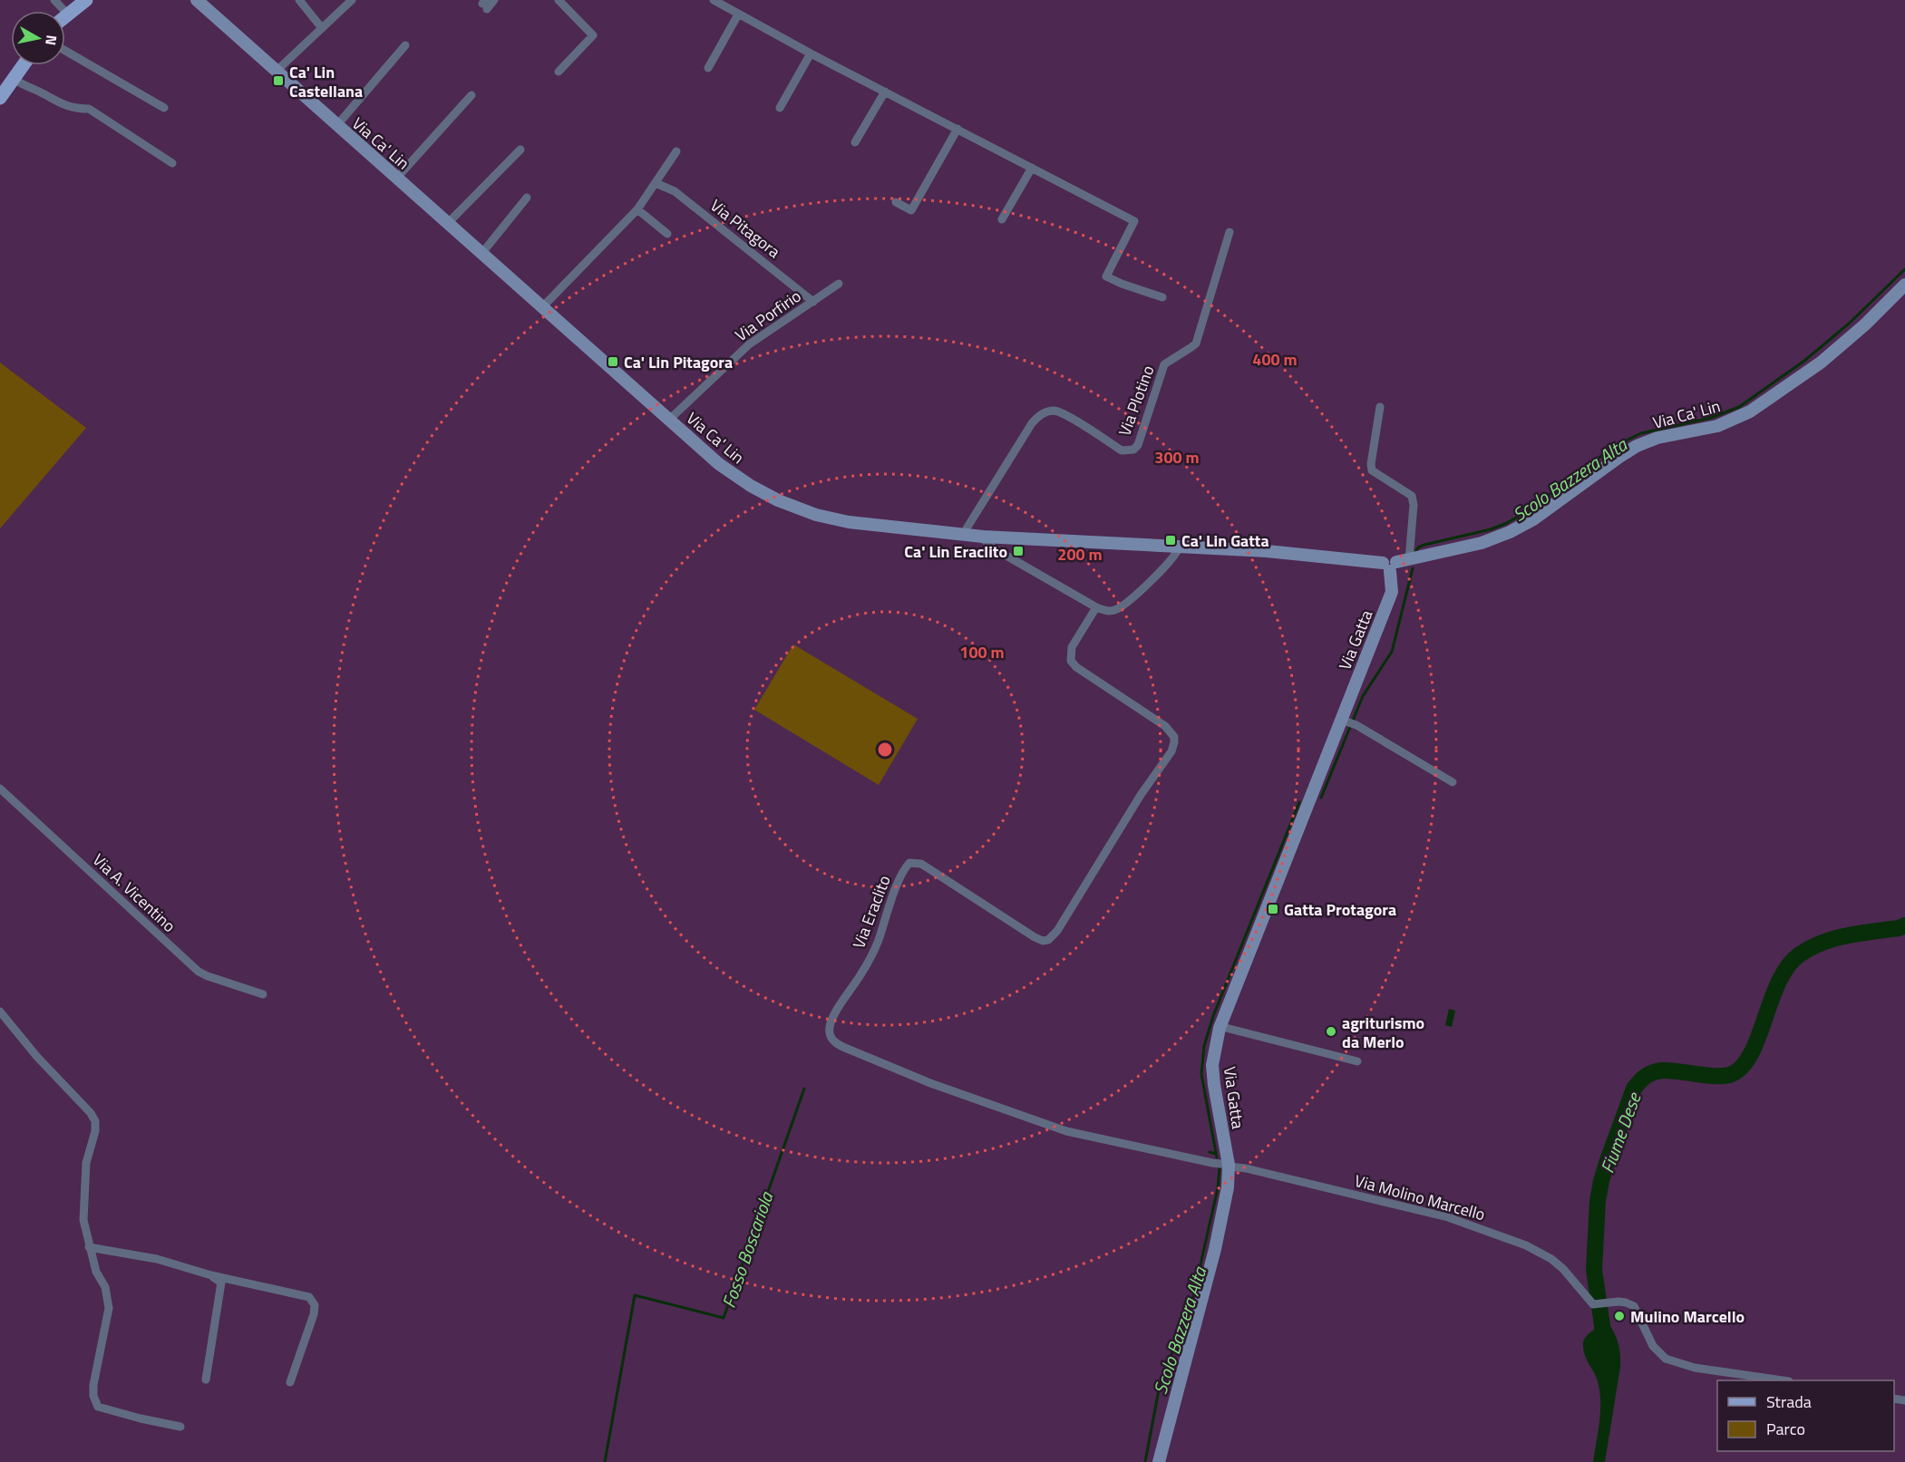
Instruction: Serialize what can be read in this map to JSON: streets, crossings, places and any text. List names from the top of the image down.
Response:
{
  "streets": {
    "street": [
      "Via Ca' Lin",
      "Via Pitagora",
      "Via Porfirio",
      "Via Plotino",
      "Via Gatta",
      "Via A. Vicentino",
      "Via Eraclito",
      "Via Molino Marcello"
    ]
  },
  "crossings": [
    ["Via Ca' Lin", "Via Porfirio"],
    ["Via Ca' Lin", "Via Plotino"],
    ["Via Ca' Lin", "Via Gatta"],
    ["Via Pitagora", "Via Porfirio"],
    ["Via Gatta", "Via Eraclito"],
    ["Via Gatta", "Via Molino Marcello"],
    ["Via Eraclito", "Via Molino Marcello"]
  ],
  "water": ["Scolo Bazzera Alta", "Fiume Dese", "Fosso Boscariola"],
  "places": {
    "transit": [
      "Ca' Lin Castellana",
      "Ca' Lin Pitagora",
      "Ca' Lin Gatta",
      "Ca' Lin Eraclito",
      "Gatta Protagora"
    ],
    "other": ["agriturismo da Merlo", "Mulino Marcello"]
  },
  "legend": ["Strada", "Parco"],
  "north": "right",
  "rings": [
    "400 m",
    "300 m",
    "200 m",
    "100 m"
  ]
}
